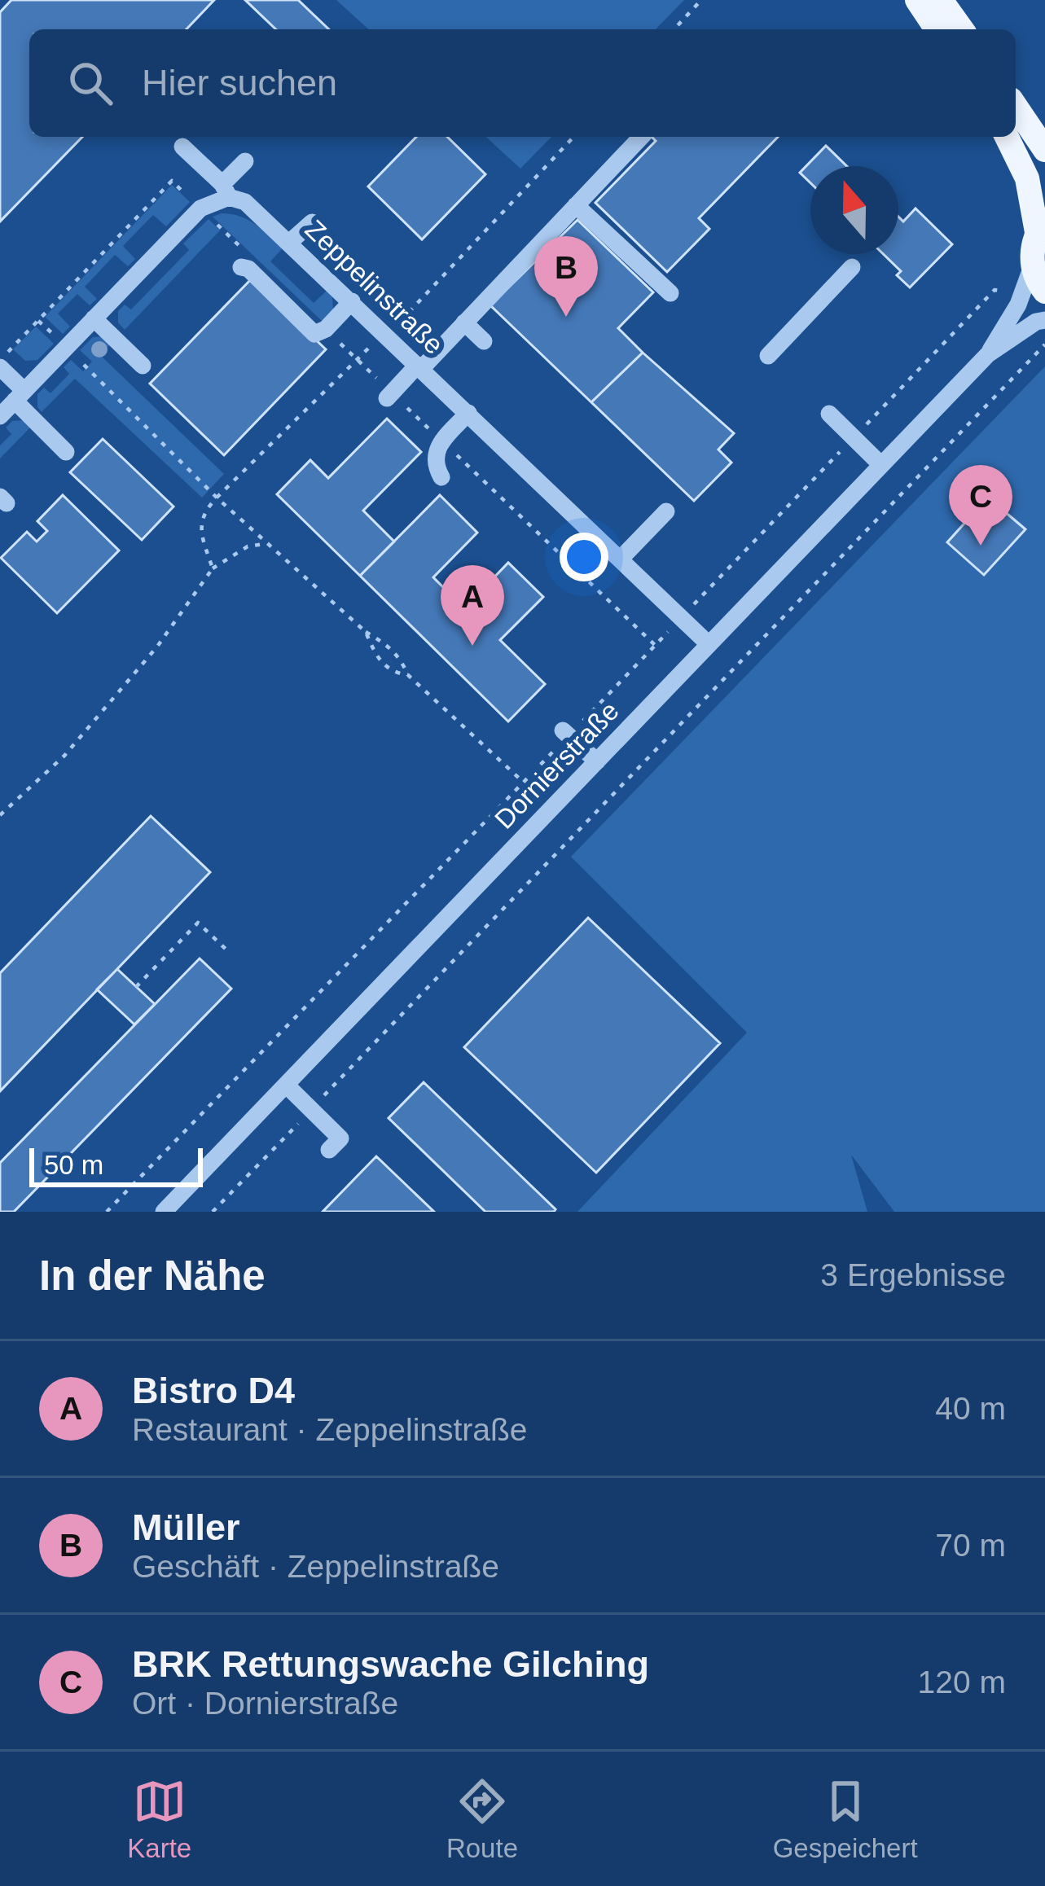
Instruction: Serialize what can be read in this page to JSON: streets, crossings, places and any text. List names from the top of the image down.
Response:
{
  "streets": {
    "street": ["Zeppelinstraße", "Dornierstraße"]
  },
  "crossings": [
    ["Zeppelinstraße", "Dornierstraße"]
  ],
  "scale_bar": "50 m",
  "north": "top",
  "page": {
    "search": "Hier suchen",
    "pins": ["B", "C", "A"],
    "scale": "50 m",
    "heading": ["In der Nähe", "3 Ergebnisse"],
    "list": [
      {
        "mark": "A",
        "name": "Bistro D4",
        "note": "Restaurant · Zeppelinstraße",
        "value": "40 m"
      },
      {
        "mark": "B",
        "name": "Müller",
        "note": "Geschäft · Zeppelinstraße",
        "value": "70 m"
      },
      {
        "mark": "C",
        "name": "BRK Rettungswache Gilching",
        "note": "Ort · Dornierstraße",
        "value": "120 m"
      }
    ],
    "nav": ["Karte", "Route", "Gespeichert"]
  }
}
